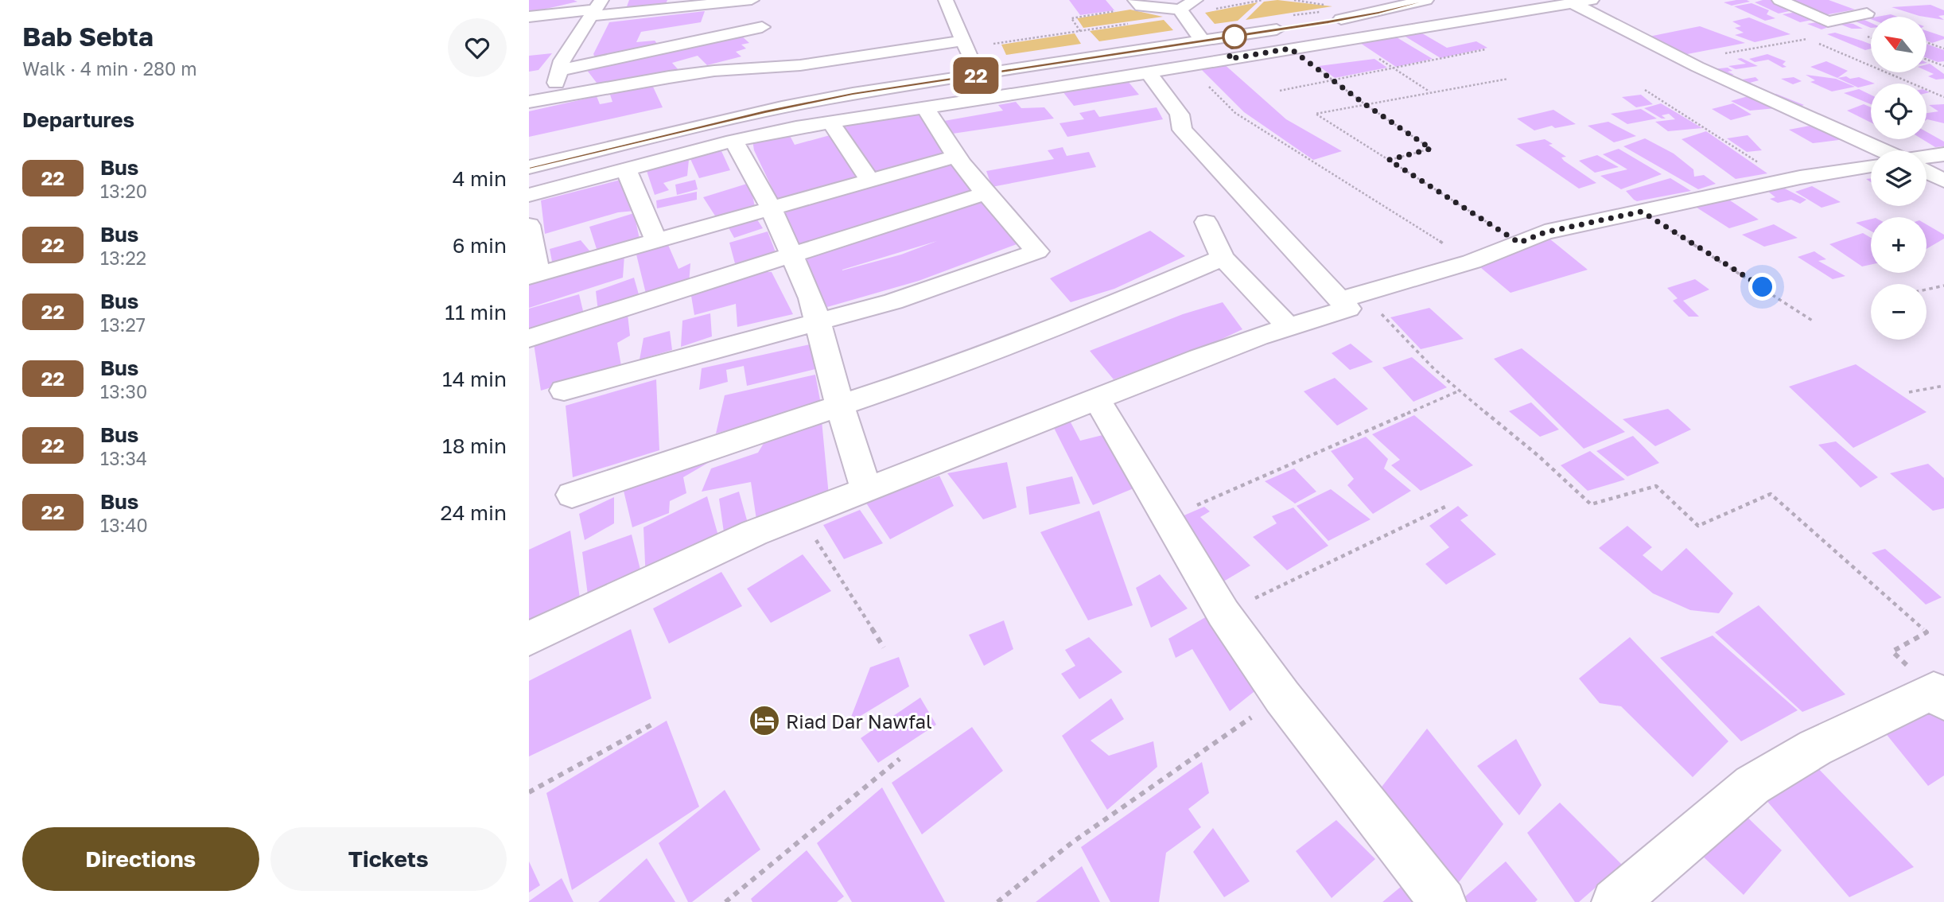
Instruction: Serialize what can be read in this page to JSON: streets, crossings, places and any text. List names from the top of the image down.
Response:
{
  "places": {
    "hotel": ["Riad Dar Nawfal"]
  },
  "lines": ["bus line 22"],
  "north": "top left",
  "page": {
    "heading": [
      ["Bab Sebta", "Walk · 4 min · 280 m"],
      "Departures"
    ],
    "on_map": "22",
    "map_buttons": ["+", "−"],
    "list": [
      {
        "mark": "22",
        "name": "Bus",
        "note": "13:20",
        "value": "4 min"
      },
      {
        "mark": "22",
        "name": "Bus",
        "note": "13:22",
        "value": "6 min"
      },
      {
        "mark": "22",
        "name": "Bus",
        "note": "13:27",
        "value": "11 min"
      },
      {
        "mark": "22",
        "name": "Bus",
        "note": "13:30",
        "value": "14 min"
      },
      {
        "mark": "22",
        "name": "Bus",
        "note": "13:34",
        "value": "18 min"
      },
      {
        "mark": "22",
        "name": "Bus",
        "note": "13:40",
        "value": "24 min"
      }
    ],
    "buttons": ["Directions", "Tickets"]
  }
}
